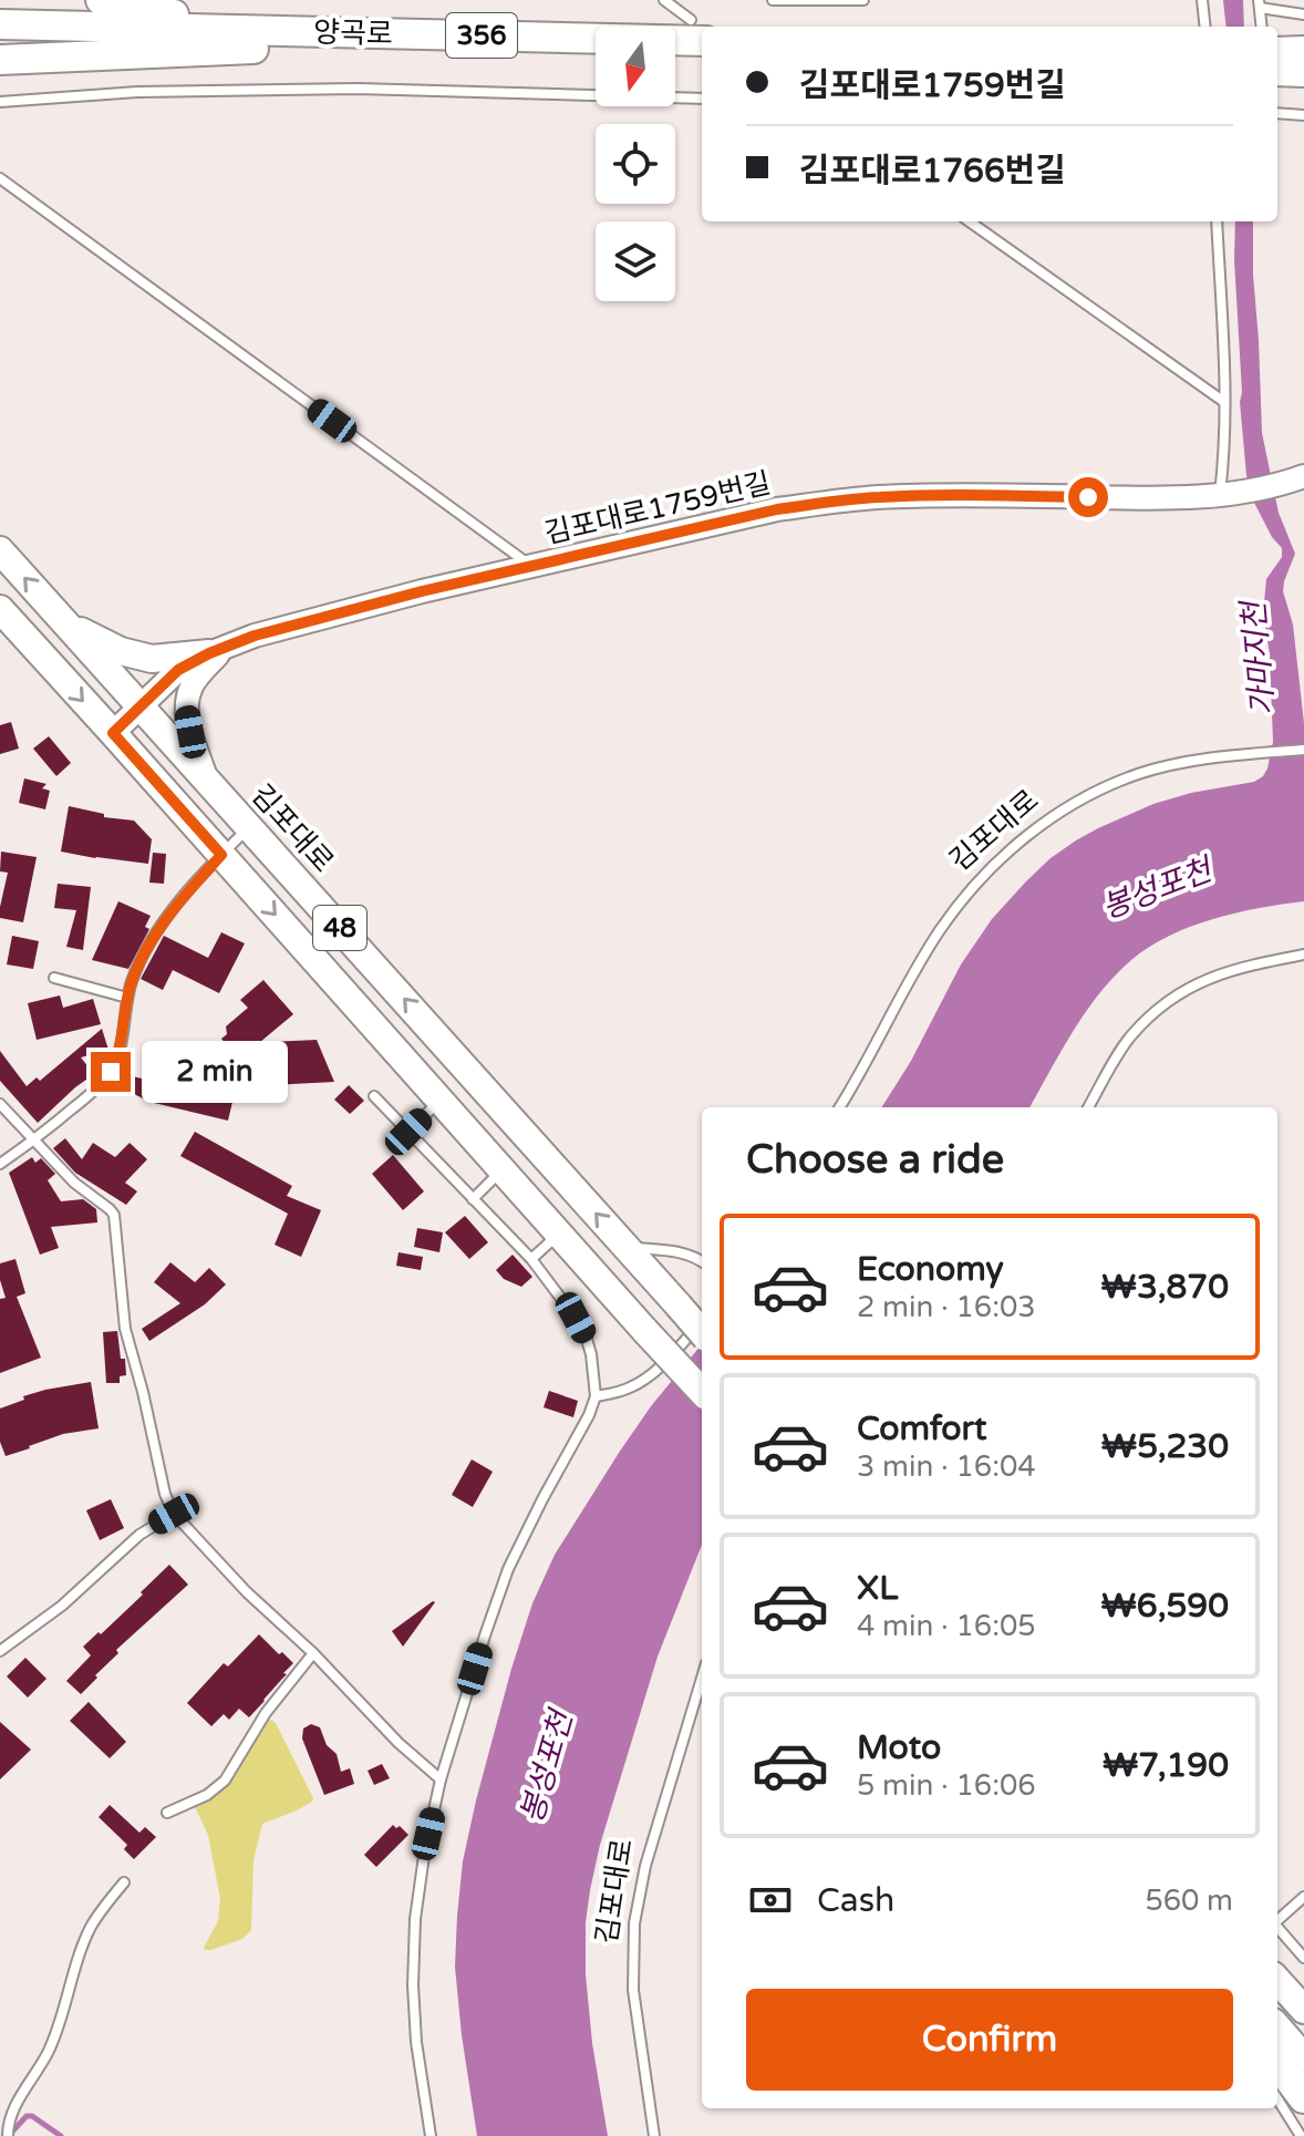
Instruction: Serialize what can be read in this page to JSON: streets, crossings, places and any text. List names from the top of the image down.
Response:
{
  "streets": {
    "highway": ["양곡로", "356"],
    "main road": ["김포대로", "48"],
    "street": ["김포대로1759번길"]
  },
  "crossings": [
    ["김포대로1759번길", "김포대로"],
    ["김포대로1759번길", "48"]
  ],
  "water": ["가마지천", "봉성포천"],
  "north": "bottom",
  "page": {
    "banner": ["김포대로1759번길", "김포대로1766번길"],
    "bubble": "2 min",
    "heading": "Choose a ride",
    "list": [
      {
        "name": "Economy",
        "note": "2 min · 16:03",
        "value": "₩3,870"
      },
      {
        "name": "Comfort",
        "note": "3 min · 16:04",
        "value": "₩5,230"
      },
      {
        "name": "XL",
        "note": "4 min · 16:05",
        "value": "₩6,590"
      },
      {
        "name": "Moto",
        "note": "5 min · 16:06",
        "value": "₩7,190"
      }
    ],
    "pay": ["Cash", "560 m"],
    "buttons": "Confirm"
  }
}
